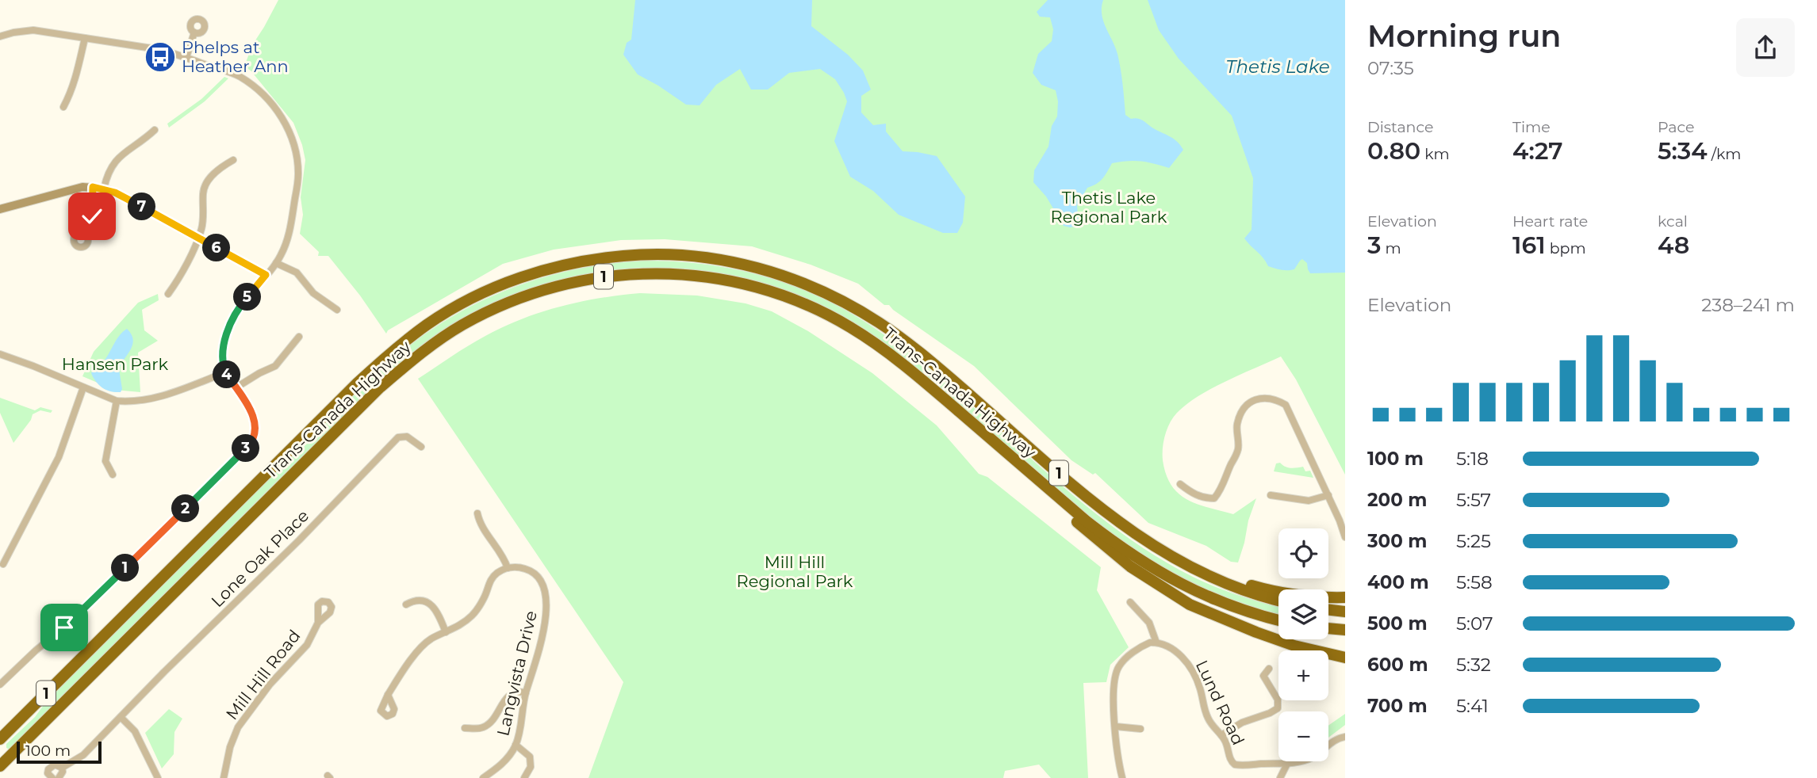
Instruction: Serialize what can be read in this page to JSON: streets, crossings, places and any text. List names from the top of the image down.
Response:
{
  "streets": {
    "highway": ["1", "Trans-Canada Highway"],
    "street": [
      "Lone Oak Place",
      "Langvista Drive",
      "Mill Hill Road",
      "Lund Road"
    ]
  },
  "water": ["Thetis Lake"],
  "parks": ["Thetis Lake Regional Park", "Hansen Park", "Mill Hill Regional Park"],
  "places": {
    "bus stop": ["Phelps at Heather Ann"]
  },
  "scale_bar": "100 m",
  "page": {
    "heading": ["Morning run", "07:35"],
    "stats": [
      ["Distance", "0.80 km"],
      ["Time", "4:27"],
      ["Pace", "5:34 /km"],
      ["Elevation", "3 m"],
      ["Heart rate", "161 bpm"],
      ["kcal", "48"]
    ],
    "pins": [
      "7",
      "6",
      "5",
      "4",
      "3",
      "2",
      "1"
    ],
    "chart": ["Elevation", "238–241 m"],
    "list": [
      {
        "name": "100 m",
        "note": "5:18"
      },
      {
        "name": "200 m",
        "note": "5:57"
      },
      {
        "name": "300 m",
        "note": "5:25"
      },
      {
        "name": "400 m",
        "note": "5:58"
      },
      {
        "name": "500 m",
        "note": "5:07"
      },
      {
        "name": "600 m",
        "note": "5:32"
      },
      {
        "name": "700 m",
        "note": "5:41"
      }
    ],
    "map_buttons": ["+", "−"],
    "scale": "100 m"
  }
}
